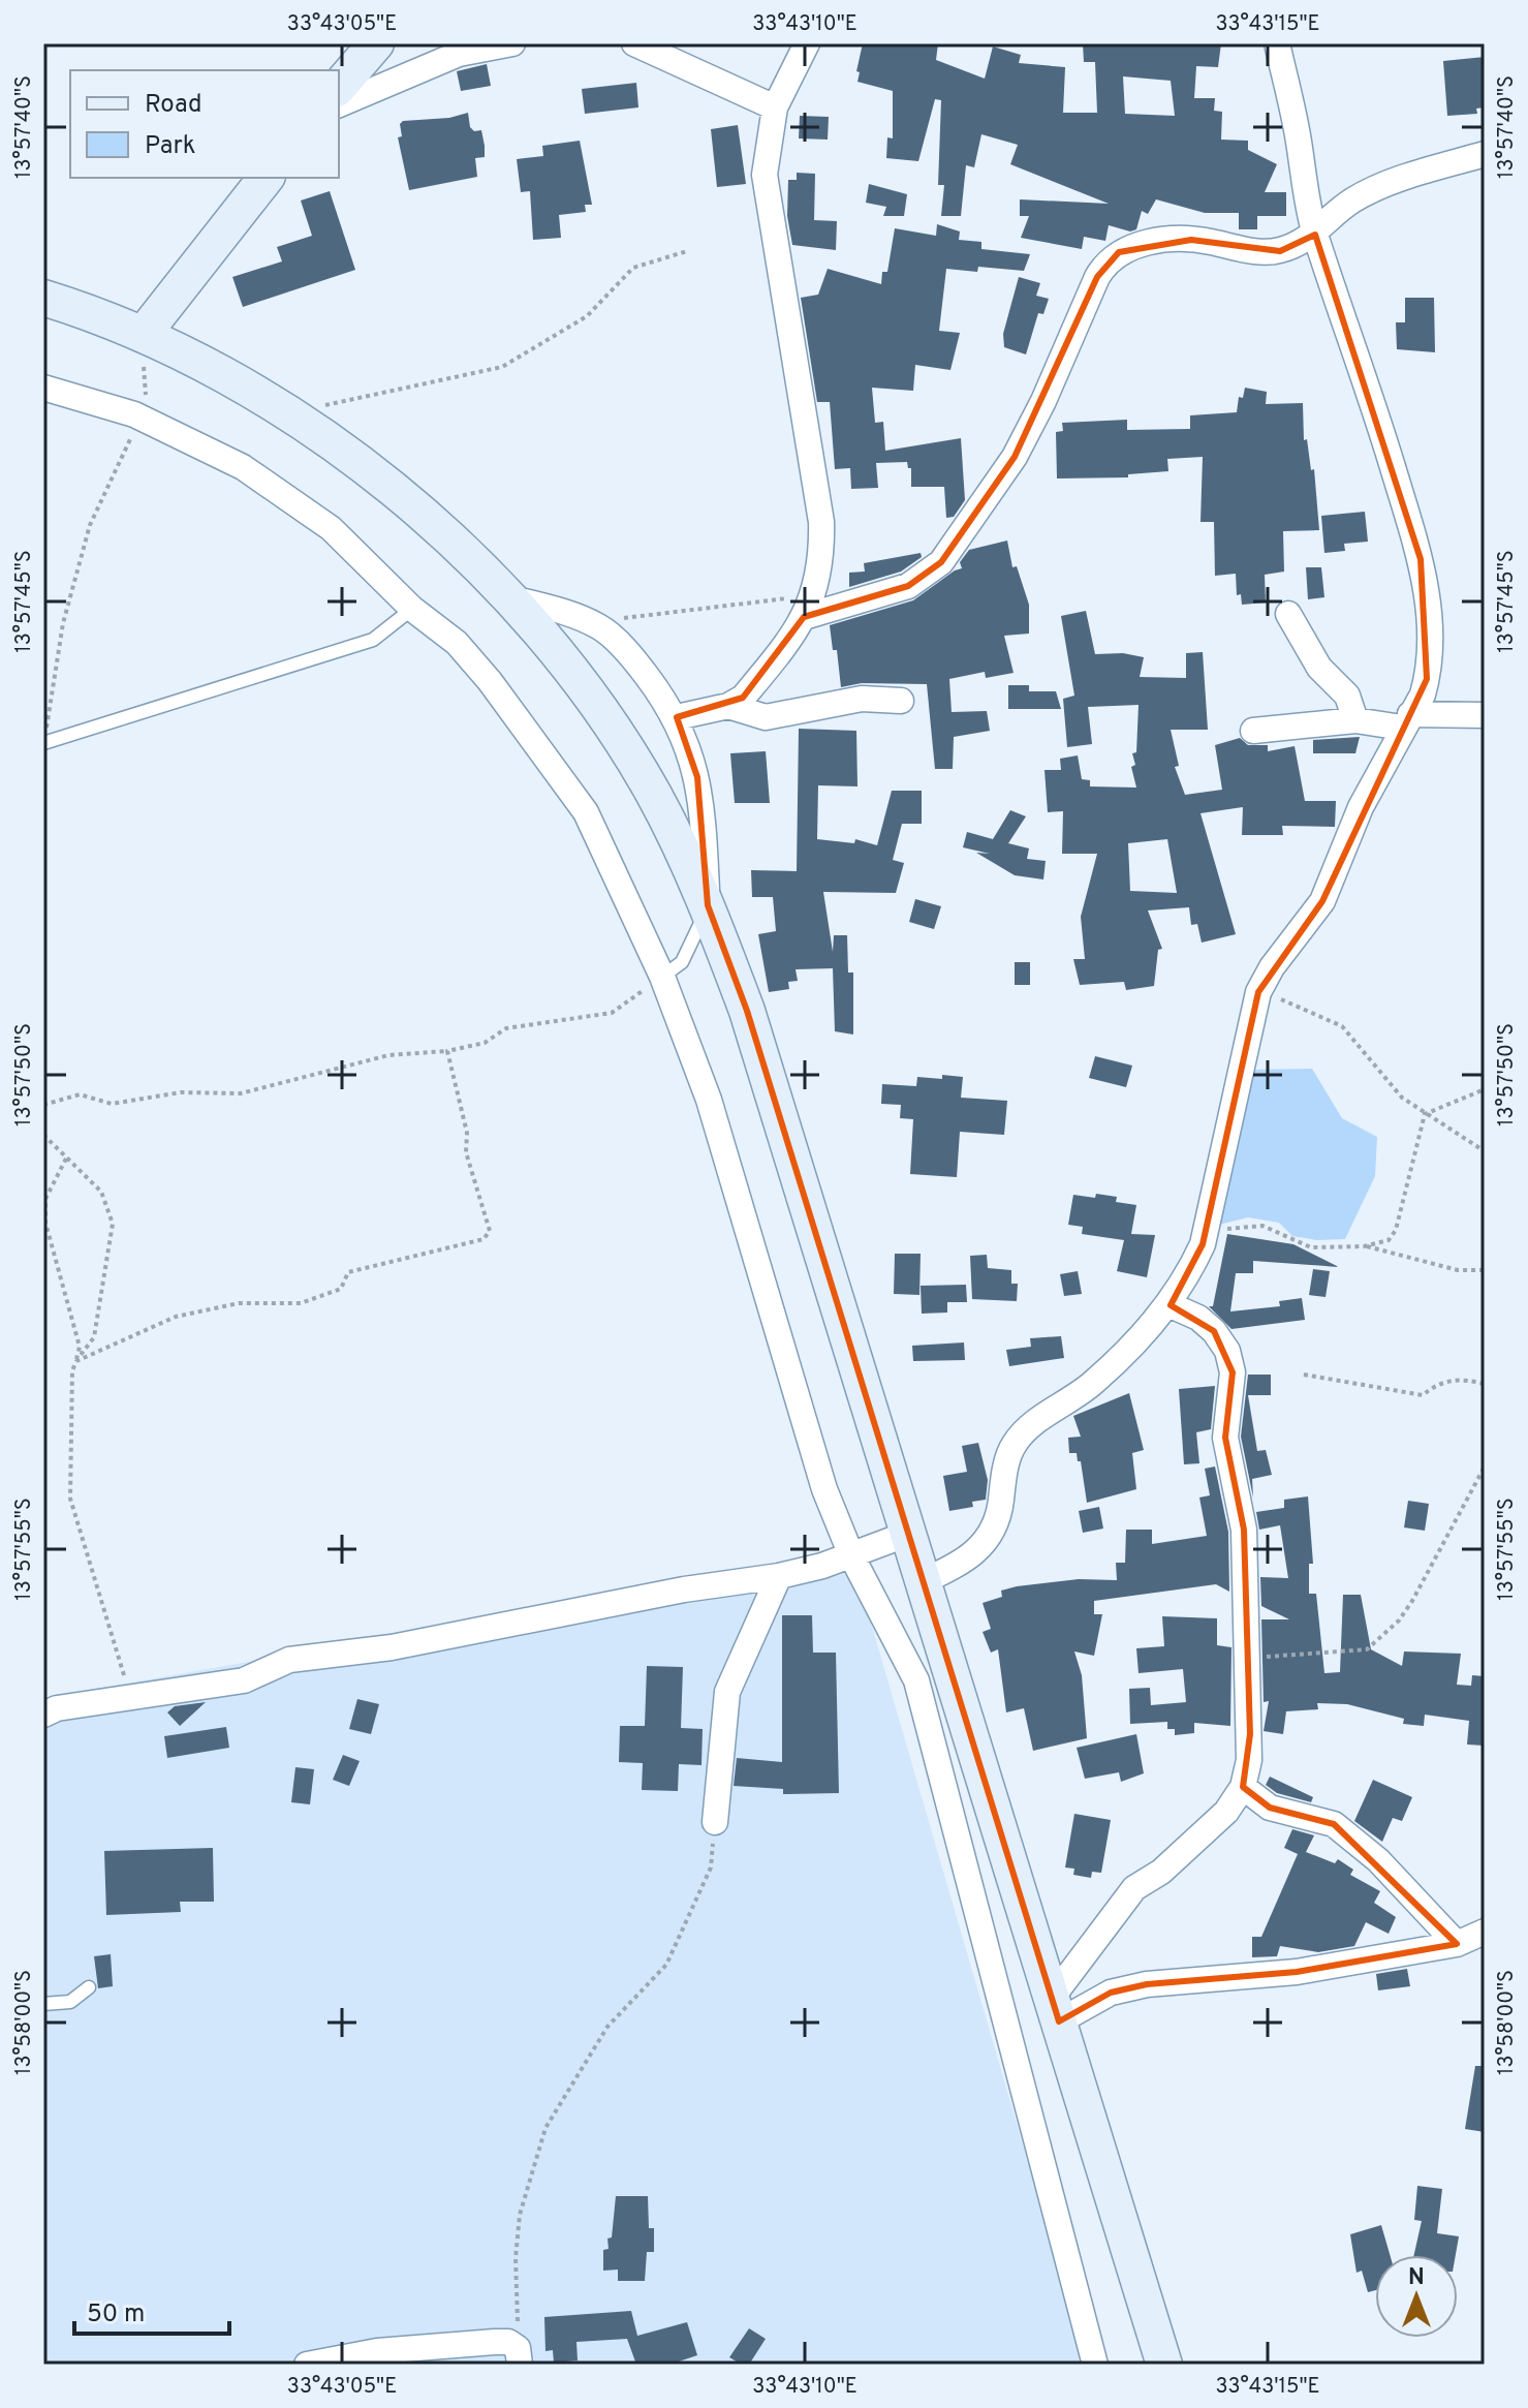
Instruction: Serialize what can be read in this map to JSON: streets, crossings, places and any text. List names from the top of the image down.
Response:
{
  "legend": ["Road", "Park"],
  "scale_bar": "50 m",
  "north": "top",
  "coordinates": [
    "33°43'05\"E",
    "33°43'10\"E",
    "33°43'15\"E",
    "13°57'40\"S",
    "13°57'45\"S",
    "13°57'50\"S",
    "13°57'55\"S",
    "13°58'00\"S"
  ]
}
